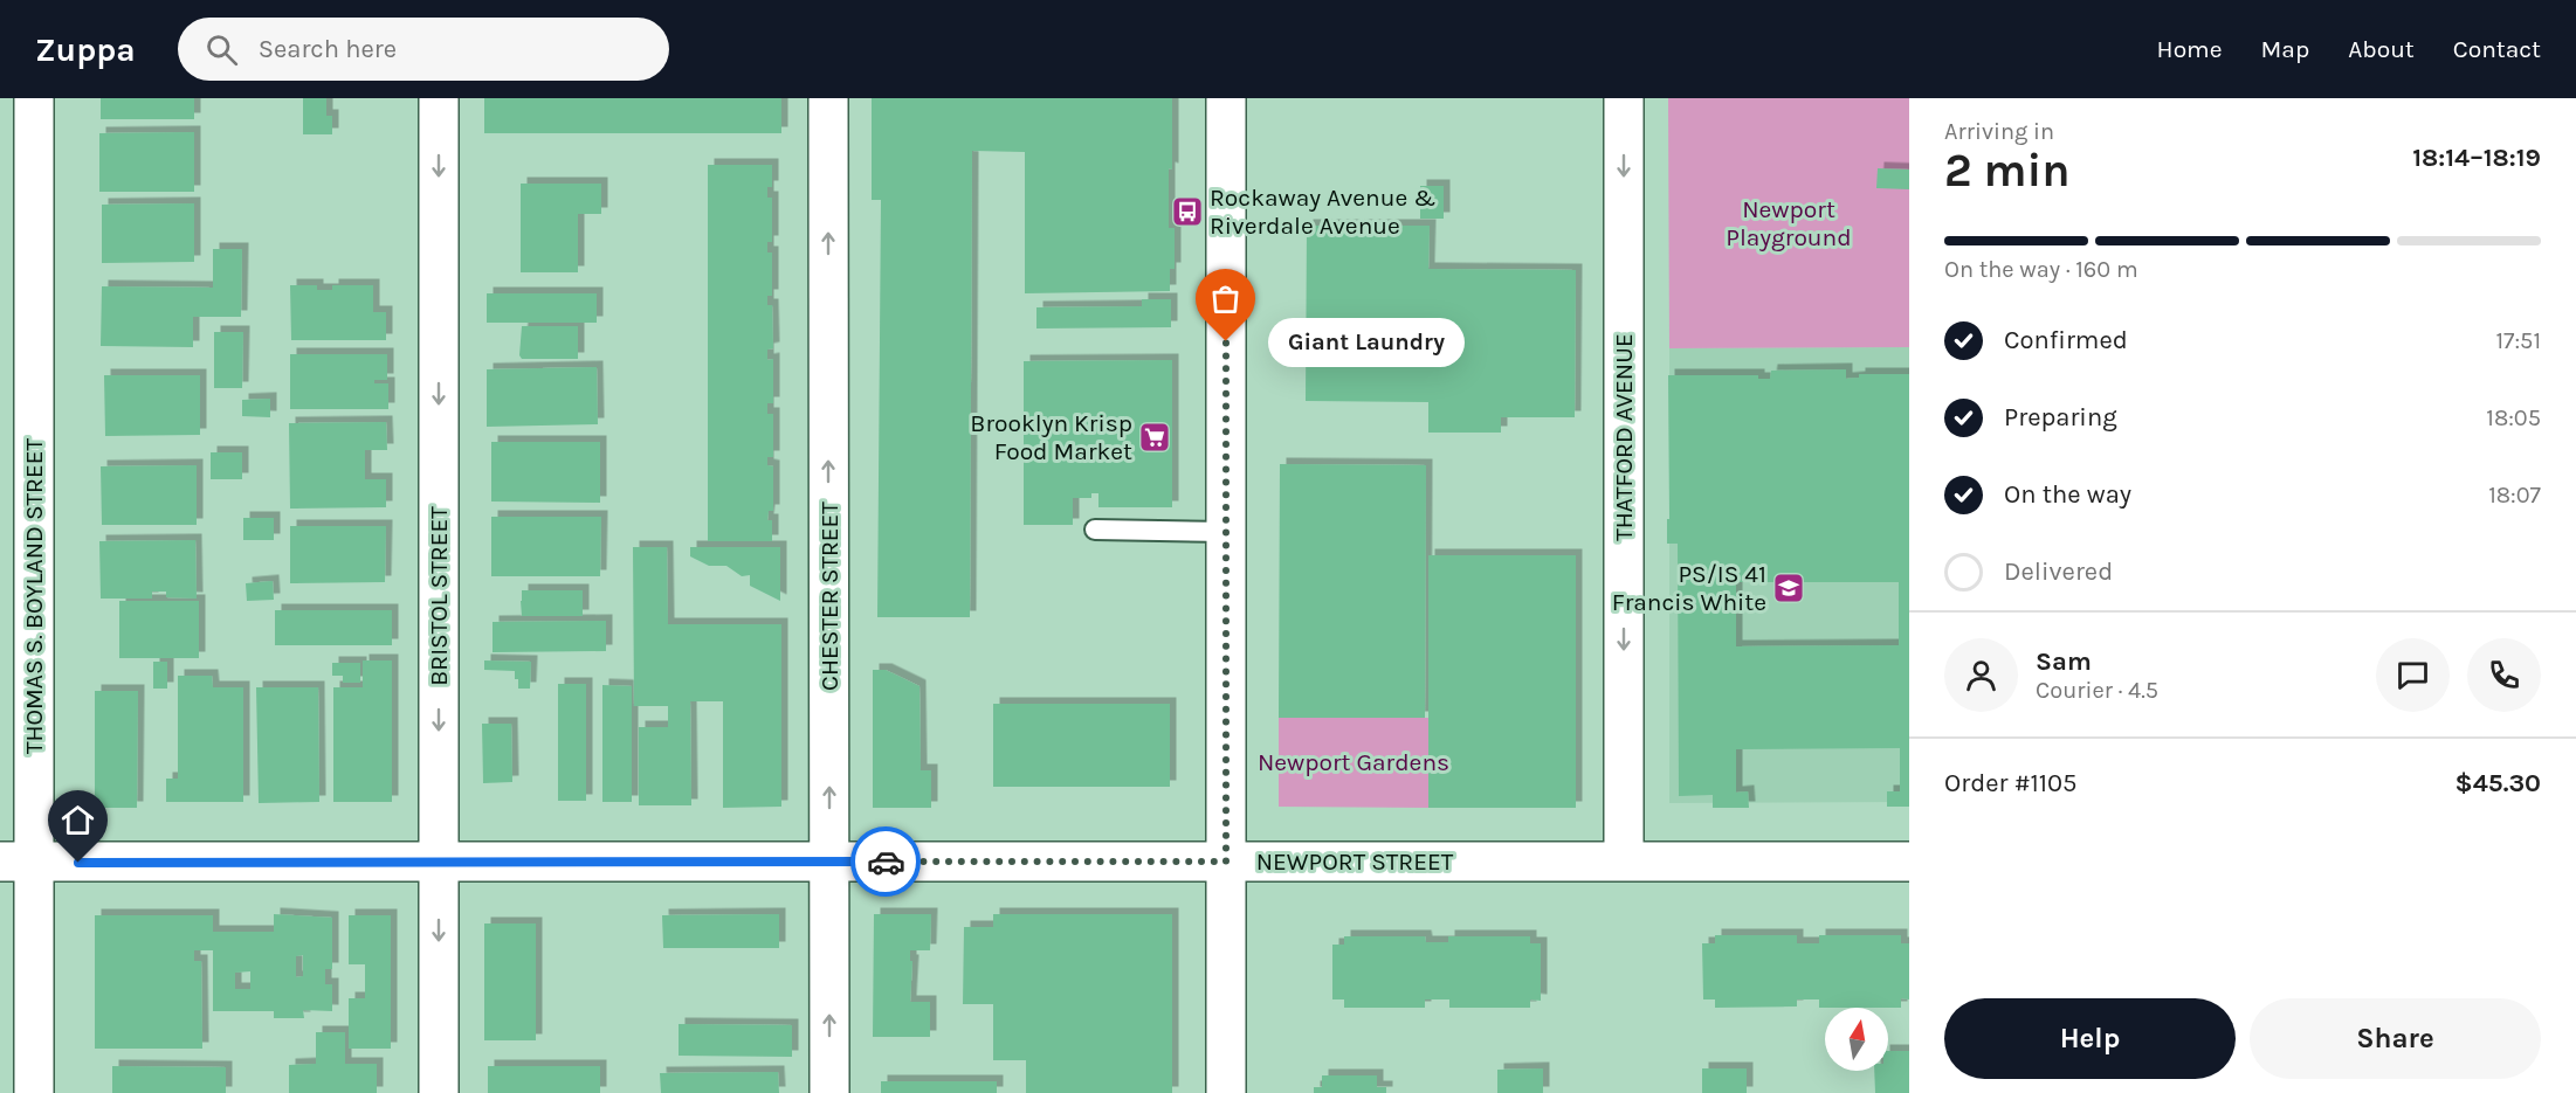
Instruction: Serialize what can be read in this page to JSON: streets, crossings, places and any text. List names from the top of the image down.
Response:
{
  "streets": {
    "street": [
      "THATFORD AVENUE",
      "THOMAS S. BOYLAND STREET",
      "BRISTOL STREET",
      "CHESTER STREET",
      "NEWPORT STREET"
    ]
  },
  "crossings": [
    ["THATFORD AVENUE", "NEWPORT STREET"],
    ["THOMAS S. BOYLAND STREET", "NEWPORT STREET"],
    ["BRISTOL STREET", "NEWPORT STREET"],
    ["CHESTER STREET", "NEWPORT STREET"]
  ],
  "one_way": ["THATFORD AVENUE", "BRISTOL STREET", "CHESTER STREET"],
  "parks": ["Newport Playground", "Newport Gardens"],
  "places": {
    "bus stop": ["Rockaway Avenue & Riverdale Avenue"],
    "other": ["Giant Laundry"],
    "supermarket": ["Brooklyn Krisp Food Market"],
    "school or university": ["PS/IS 41 Francis White"]
  },
  "north": "top",
  "page": {
    "header": "Zuppa",
    "search": "Search here",
    "nav": [
      "Home",
      "Map",
      "About",
      "Contact"
    ],
    "heading": ["2 min", "Arriving in", "18:14–18:19"],
    "panel": [
      "Sam",
      "Courier · 4.5",
      "Order #1105",
      "$45.30"
    ],
    "bar": "On the way · 160 m",
    "list": [
      ["Confirmed", "17:51"],
      ["Preparing", "18:05"],
      ["On the way", "18:07"],
      "Delivered"
    ],
    "bubble": "Giant Laundry",
    "buttons": ["Help", "Share"]
  }
}
